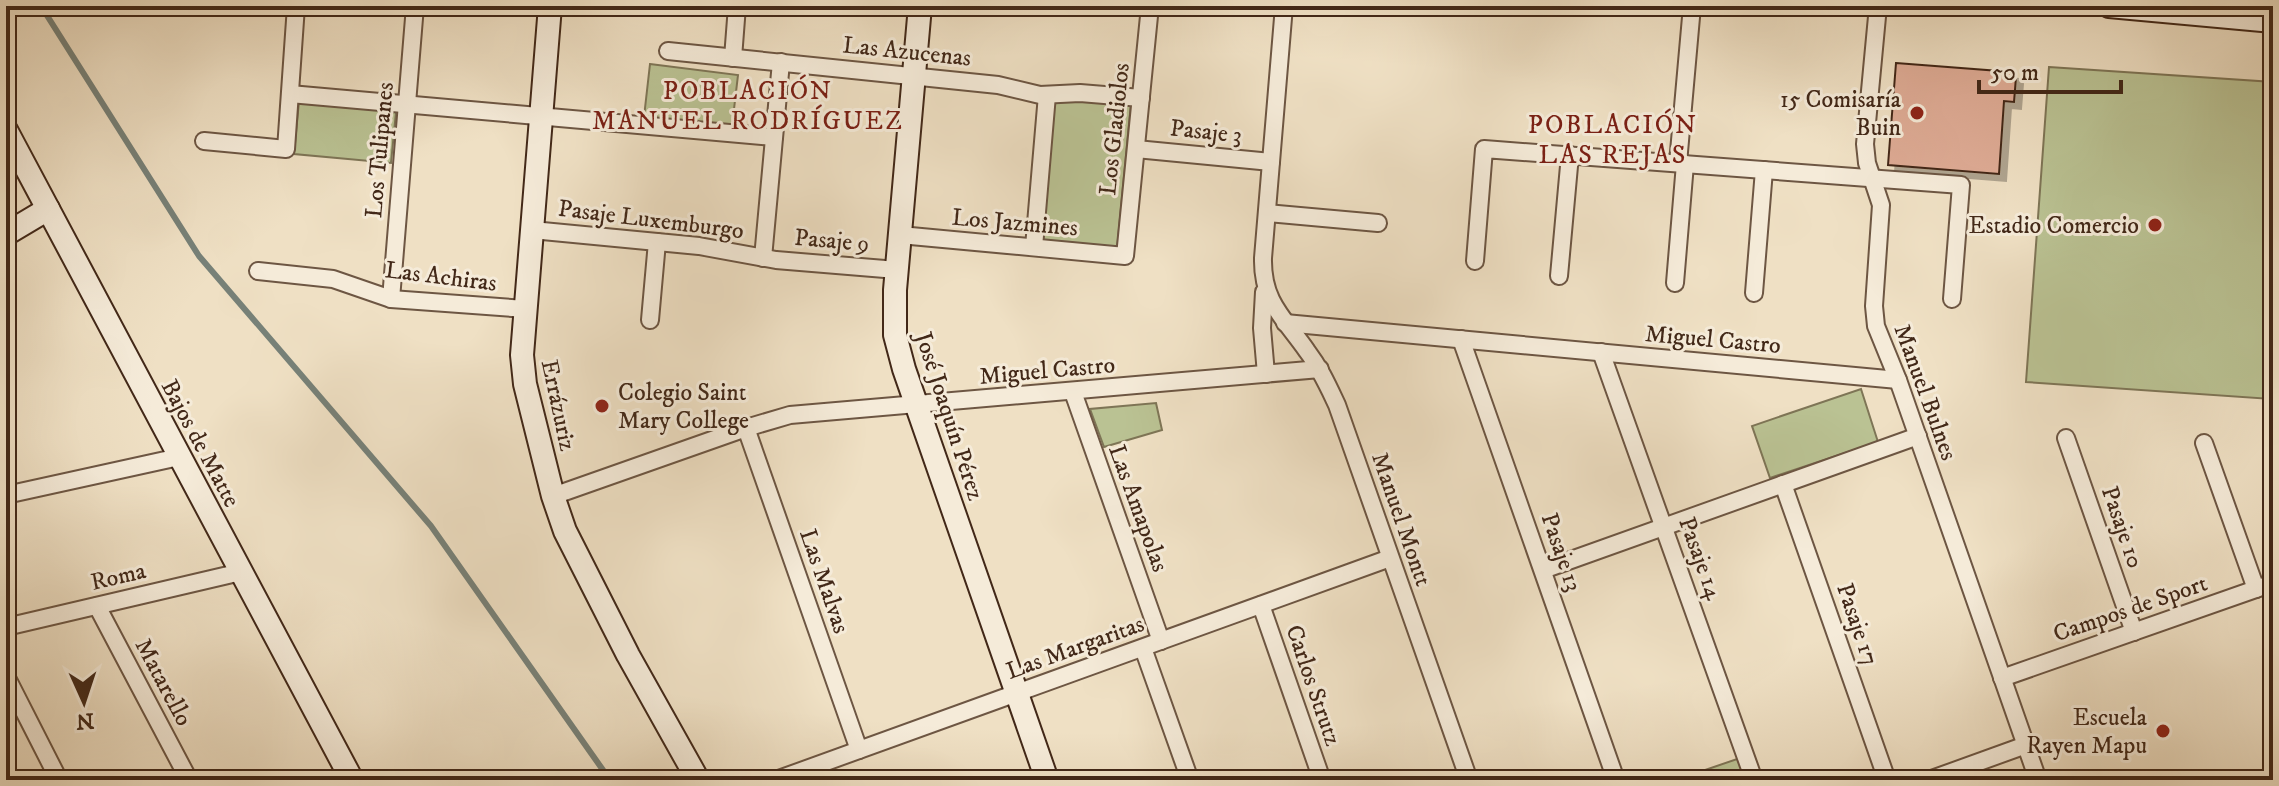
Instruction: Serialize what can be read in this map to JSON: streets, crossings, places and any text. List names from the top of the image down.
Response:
{
  "streets": {
    "street": [
      "Las Azucenas",
      "Los Gladiolos",
      "Pasaje 3",
      "Los Tulipanes",
      "Pasaje Luxemburgo",
      "Los Jazmines",
      "Pasaje 9",
      "Las Achiras",
      "Miguel Castro",
      "Manuel Bulnes",
      "Errázuriz",
      "José Joaquín Pérez",
      "Bajos de Matte",
      "Las Amapolas",
      "Manuel Montt",
      "Pasaje 10",
      "Pasaje 13",
      "Pasaje 14",
      "Roma",
      "Las Malvas",
      "Campos de Sport",
      "Pasaje 17",
      "Las Margaritas",
      "Matarello",
      "Carlos Strutz"
    ]
  },
  "crossings": [
    ["Las Azucenas", "Los Gladiolos"],
    ["Las Azucenas", "José Joaquín Pérez"],
    ["Los Gladiolos", "Pasaje 3"],
    ["Los Gladiolos", "Los Jazmines"],
    ["Pasaje 3", "Manuel Montt"],
    ["Los Tulipanes", "Las Achiras"],
    ["Pasaje Luxemburgo", "Pasaje 9"],
    ["Pasaje Luxemburgo", "Errázuriz"],
    ["Los Jazmines", "José Joaquín Pérez"],
    ["Pasaje 9", "José Joaquín Pérez"],
    ["Las Achiras", "Errázuriz"],
    ["Miguel Castro", "Manuel Bulnes"],
    ["Miguel Castro", "Errázuriz"],
    ["Miguel Castro", "José Joaquín Pérez"],
    ["Miguel Castro", "Las Amapolas"],
    ["Miguel Castro", "Manuel Montt"],
    ["Miguel Castro", "Pasaje 13"],
    ["Miguel Castro", "Pasaje 14"],
    ["Miguel Castro", "Las Malvas"],
    ["Manuel Bulnes", "Campos de Sport"],
    ["José Joaquín Pérez", "Las Margaritas"],
    ["Bajos de Matte", "Roma"],
    ["Las Amapolas", "Las Margaritas"],
    ["Manuel Montt", "Las Margaritas"],
    ["Pasaje 10", "Campos de Sport"],
    ["Roma", "Matarello"],
    ["Las Malvas", "Las Margaritas"],
    ["Las Margaritas", "Carlos Strutz"]
  ],
  "districts": ["POBLACIÓN MANUEL RODRÍGUEZ", "POBLACIÓN LAS REJAS"],
  "places": [
    "15 Comisaría Buin",
    "Estadio Comercio",
    "Colegio Saint Mary College",
    "Escuela Rayen Mapu"
  ],
  "scale_bar": "50 m",
  "north": "bottom"
}
